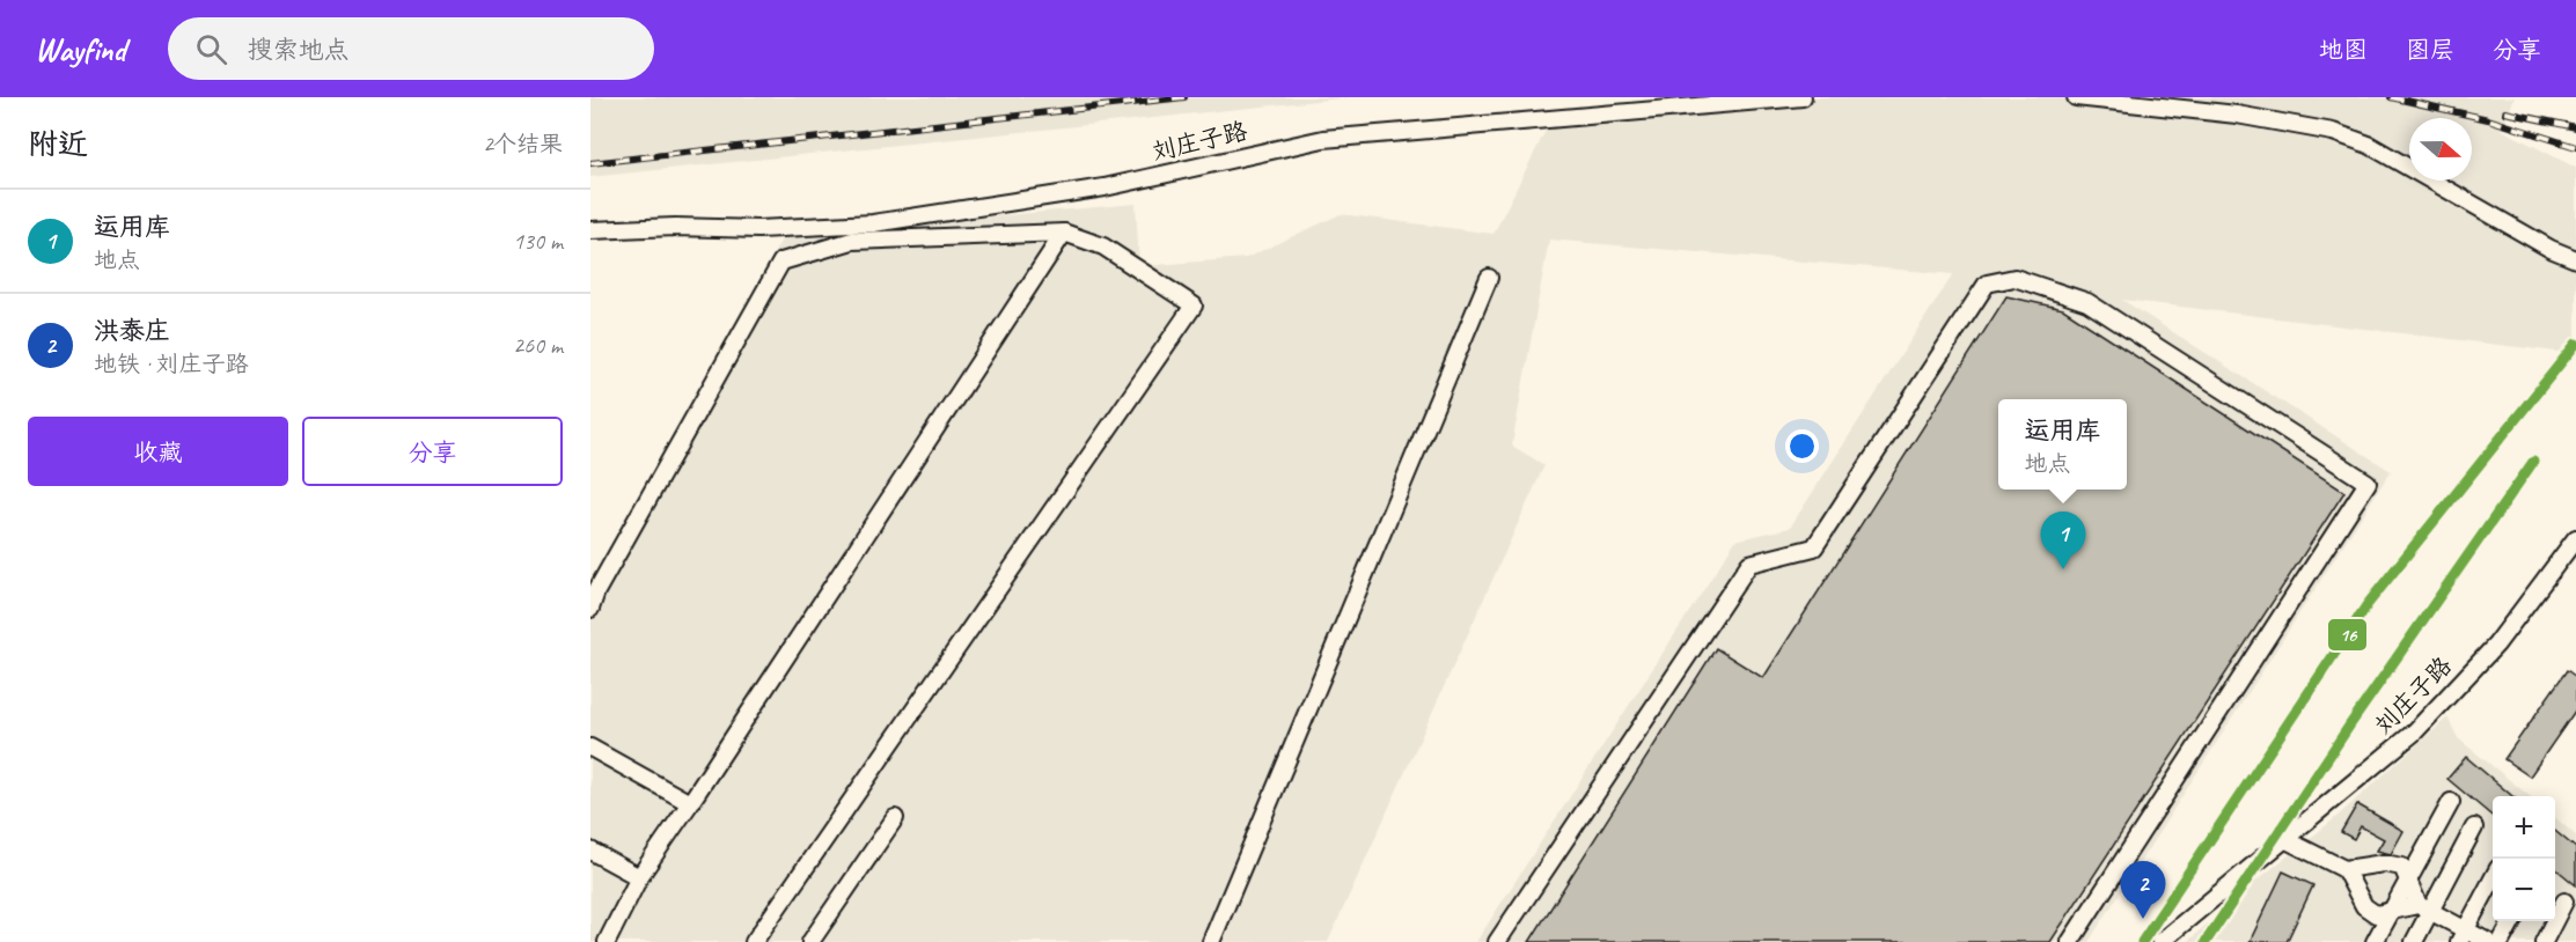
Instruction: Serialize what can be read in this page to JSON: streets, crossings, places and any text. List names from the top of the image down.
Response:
{
  "streets": {
    "street": ["刘庄子路"]
  },
  "lines": ["transit line 16"],
  "north": "right",
  "page": {
    "header": "Wayfind",
    "search": "搜索地点",
    "nav": ["地图", "图层", "分享"],
    "heading": ["附近", "2个结果"],
    "list": [
      {
        "mark": "1",
        "name": "运用库",
        "note": "地点",
        "value": "130 m"
      },
      {
        "mark": "2",
        "name": "洪泰庄",
        "note": "地铁 · 刘庄子路",
        "value": "260 m"
      }
    ],
    "buttons": ["收藏", "分享"],
    "popup": ["运用库", "地点"],
    "pins": ["1", "2"],
    "map_buttons": ["+", "−"]
  }
}
